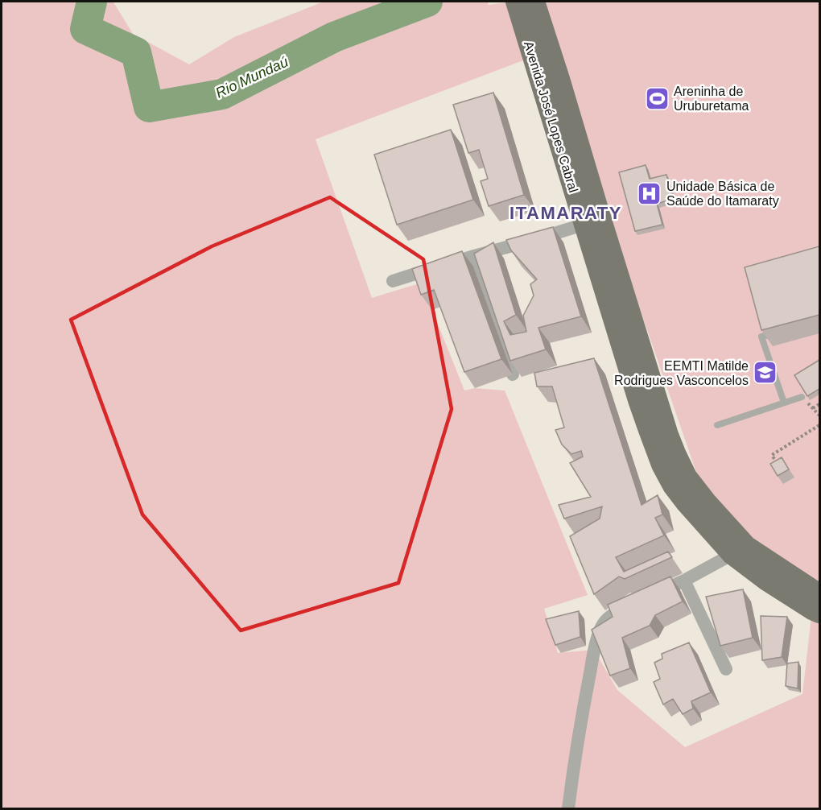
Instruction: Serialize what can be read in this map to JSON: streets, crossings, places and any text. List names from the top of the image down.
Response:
{
  "streets": {
    "main road": ["Avenida José Lopes Cabral"]
  },
  "districts": ["ITAMARATY"],
  "water": ["Rio Mundaú"],
  "places": {
    "sports": ["Areninha de Uruburetama"],
    "hospital": ["Unidade Básica de Saúde do Itamaraty"],
    "school or university": ["EEMTI Matilde Rodrigues Vasconcelos"]
  }
}
